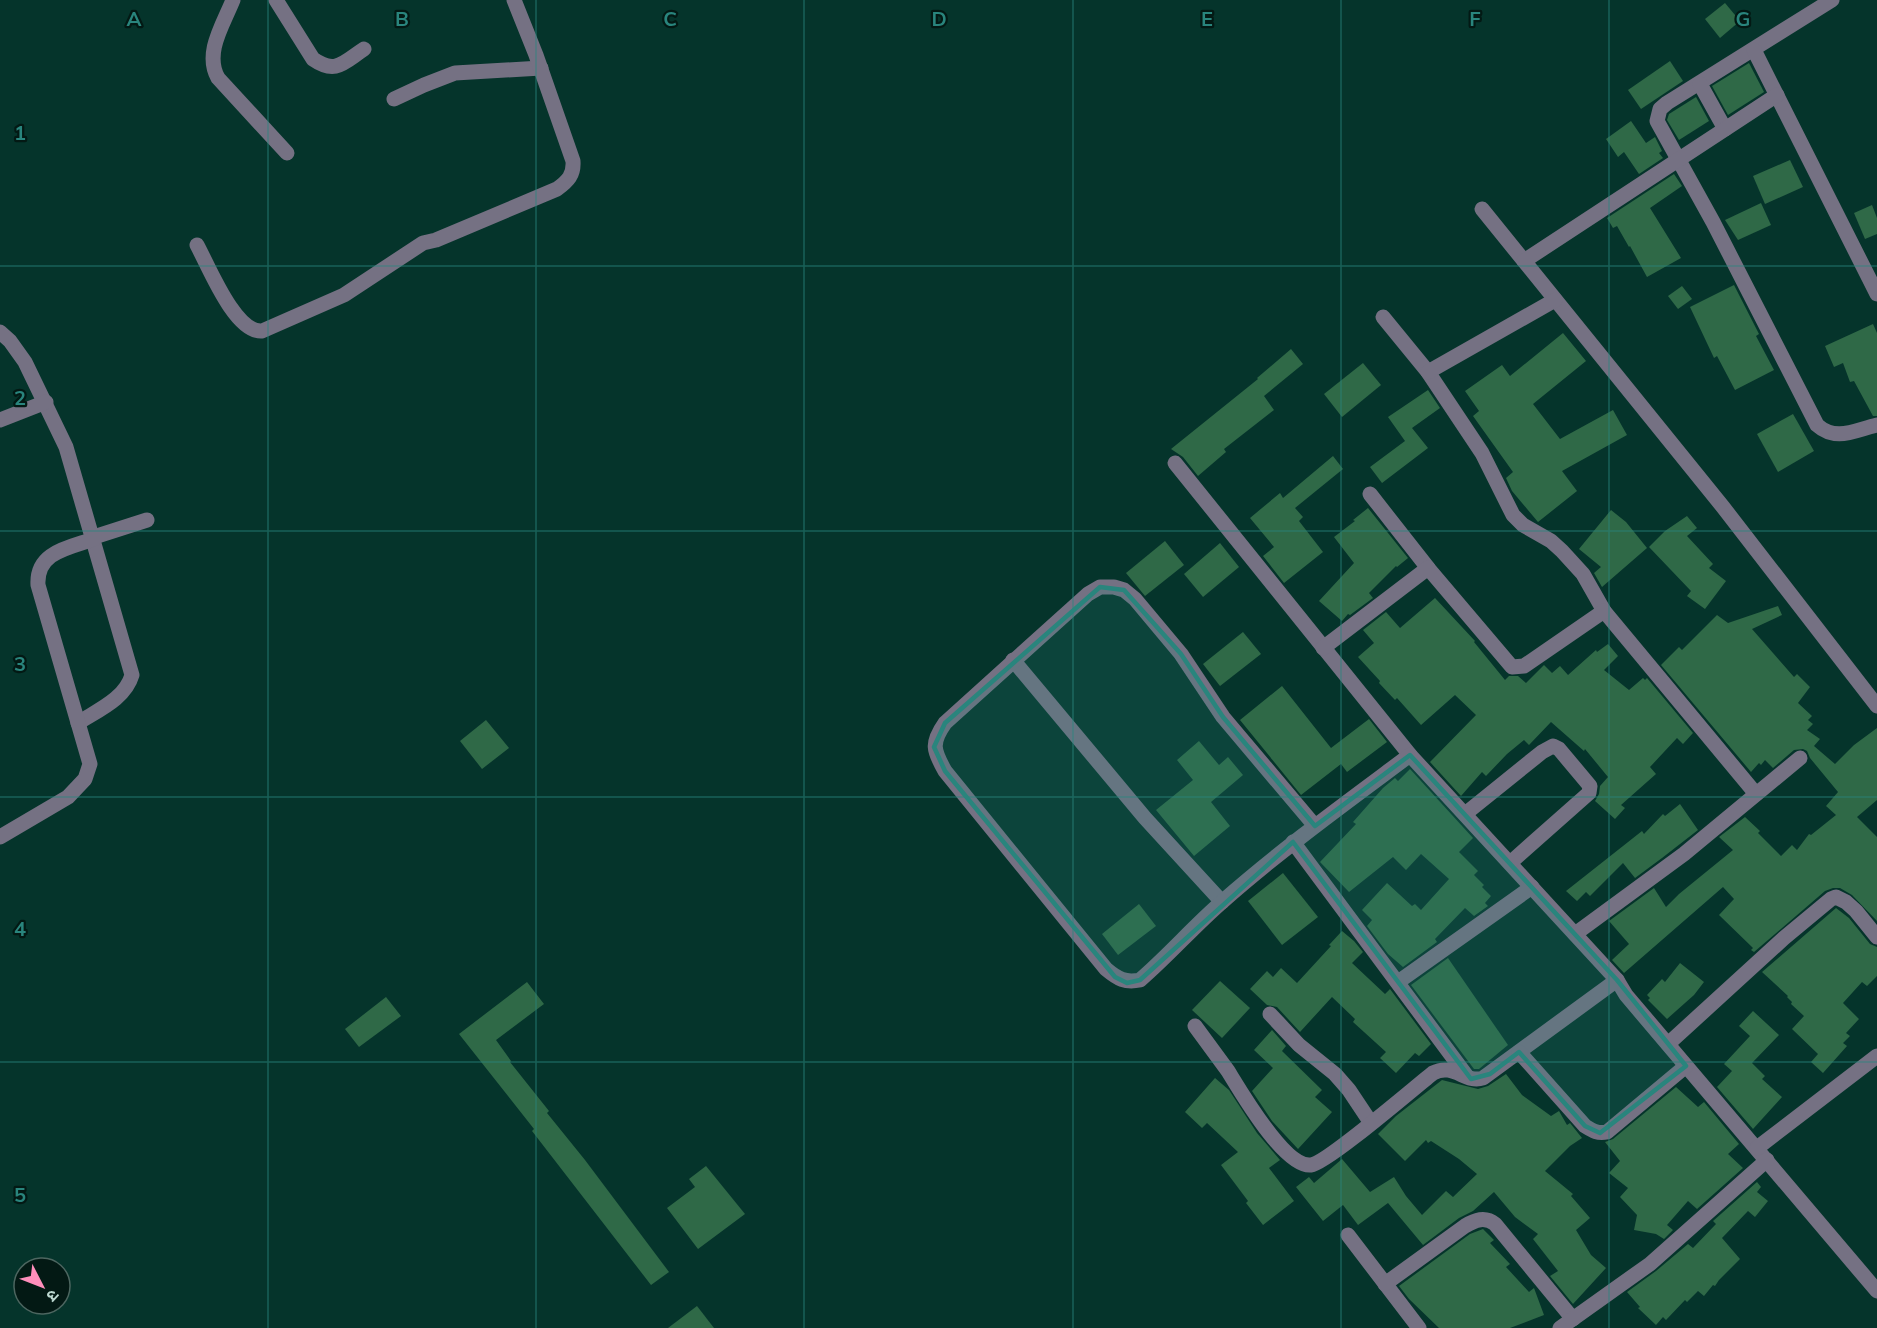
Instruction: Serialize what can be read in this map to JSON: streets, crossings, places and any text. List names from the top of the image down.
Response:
{
  "north": "bottom right",
  "grid": {
    "columns": [
      "A",
      "B",
      "C",
      "D",
      "E",
      "F",
      "G"
    ],
    "rows": [
      "1",
      "2",
      "3",
      "4",
      "5"
    ]
  }
}
